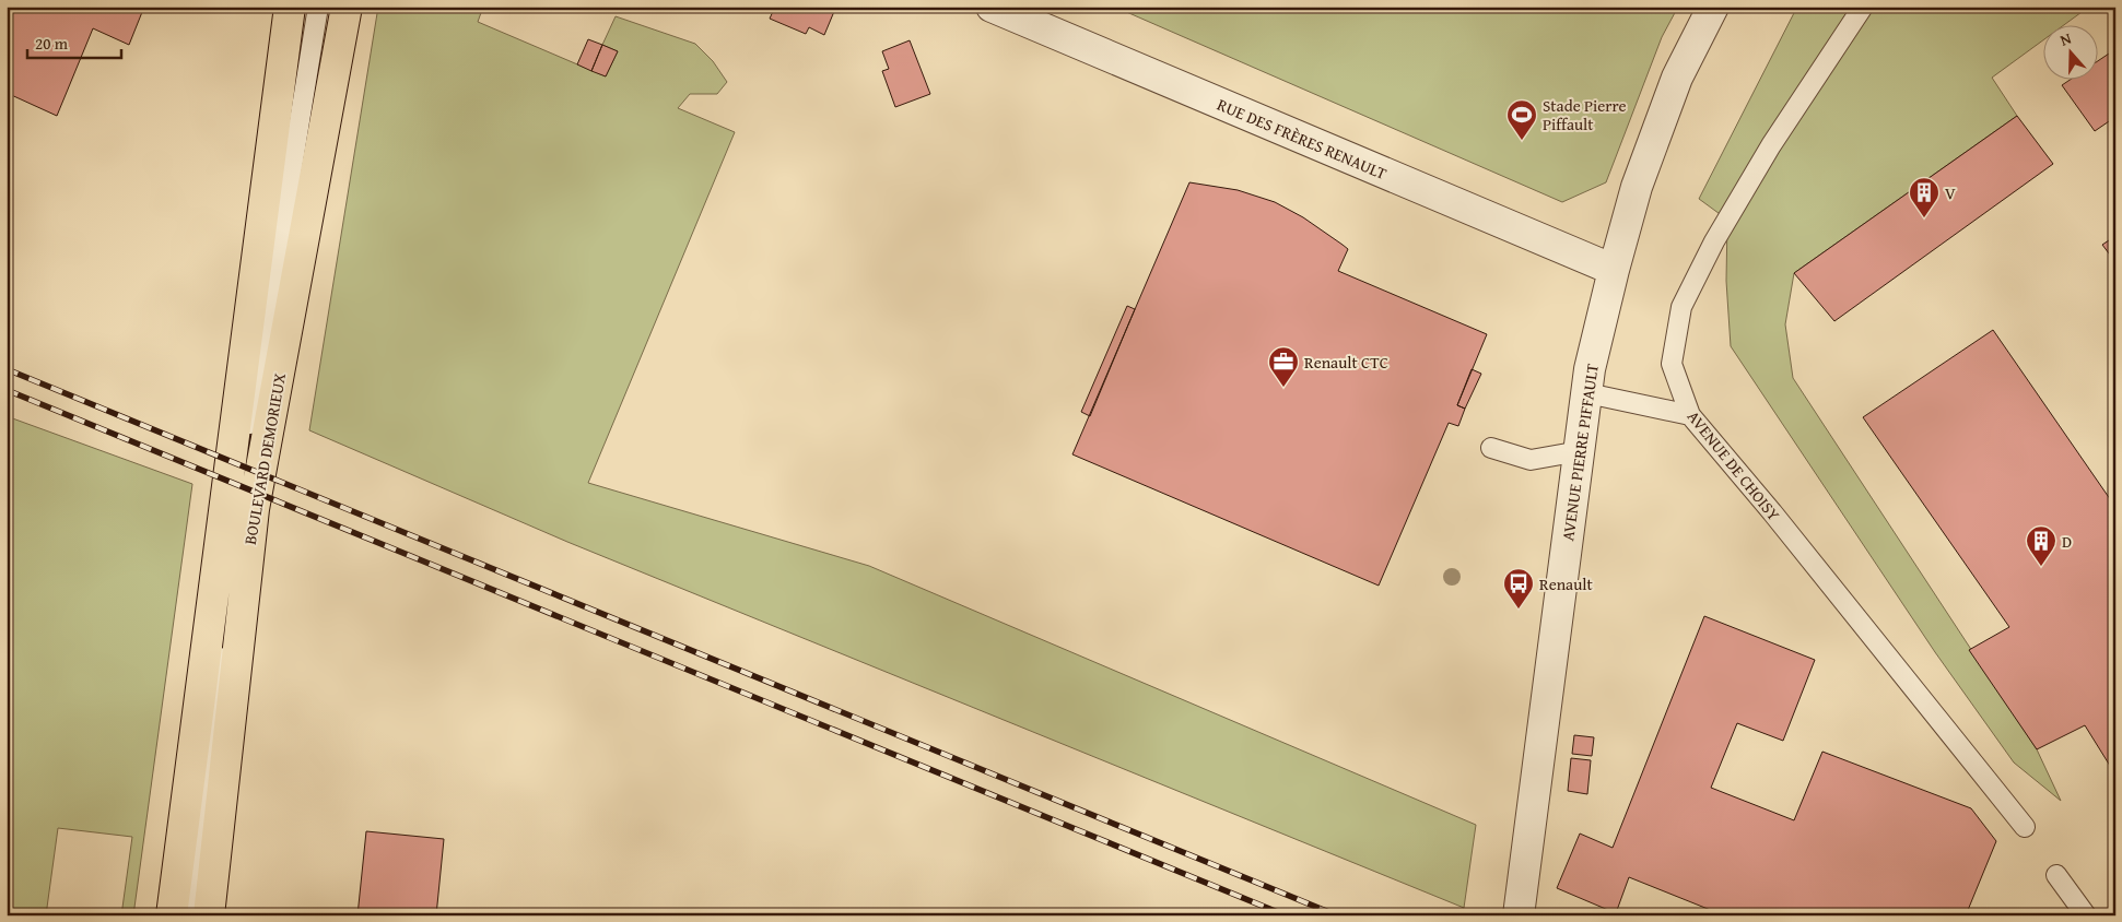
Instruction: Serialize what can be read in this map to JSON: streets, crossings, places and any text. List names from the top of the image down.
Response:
{
  "streets": {
    "main road": ["BOULEVARD DEMORIEUX"],
    "street": ["RUE DES FRÈRES RENAULT", "AVENUE PIERRE PIFFAULT"],
    "lane": ["AVENUE DE CHOISY"]
  },
  "crossings": [
    ["RUE DES FRÈRES RENAULT", "AVENUE PIERRE PIFFAULT"]
  ],
  "places": {
    "sports": ["Stade Pierre Piffault"],
    "building": ["V", "D"],
    "office": ["Renault CTC"],
    "bus stop": ["Renault"]
  },
  "scale_bar": "20 m",
  "north": "top"
}
